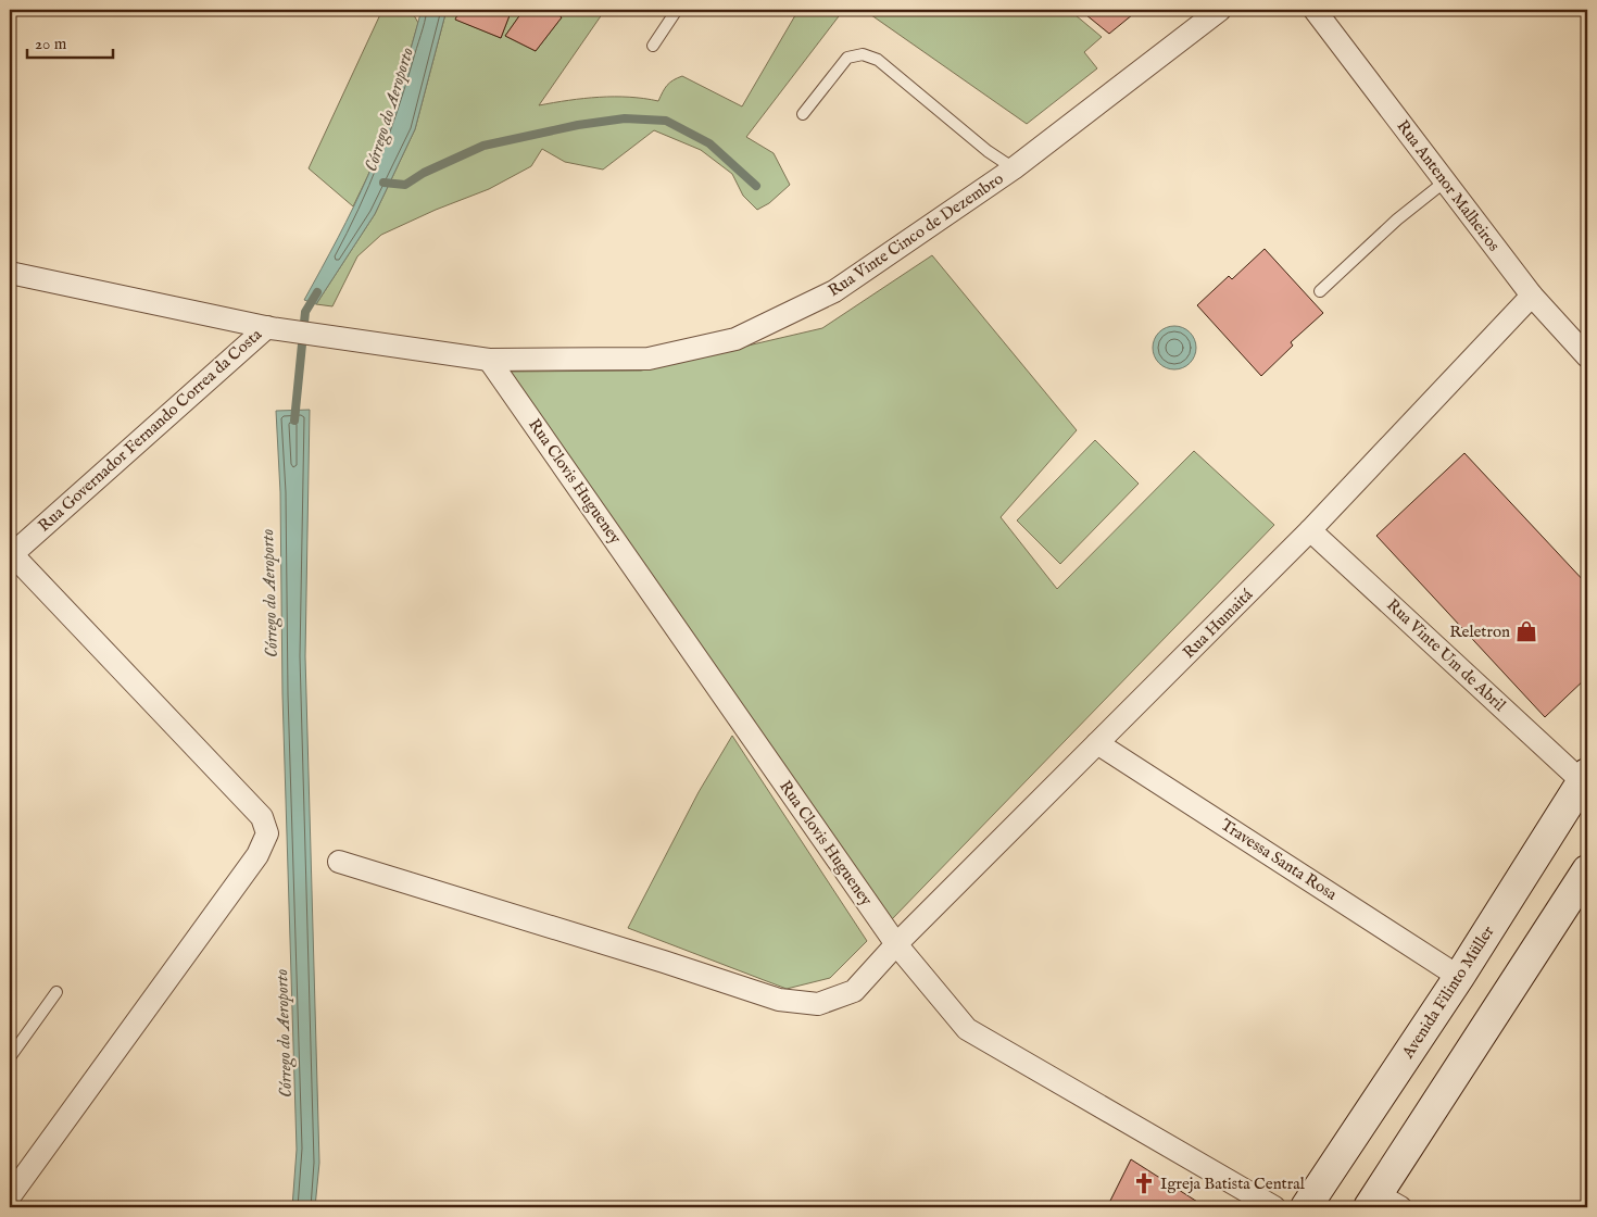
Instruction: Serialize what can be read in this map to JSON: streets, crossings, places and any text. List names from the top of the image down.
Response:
{
  "streets": {
    "main road": ["Avenida Filinto Müller"],
    "street": [
      "Rua Antenor Malheiros",
      "Rua Vinte Cinco de Dezembro",
      "Rua Governador Fernando Correa da Costa",
      "Rua Clovis Hugueney",
      "Rua Humaitá",
      "Rua Vinte Um de Abril",
      "Travessa Santa Rosa"
    ]
  },
  "crossings": [
    ["Rua Antenor Malheiros", "Rua Humaitá"],
    ["Rua Vinte Cinco de Dezembro", "Rua Governador Fernando Correa da Costa"],
    ["Rua Vinte Cinco de Dezembro", "Rua Clovis Hugueney"],
    ["Rua Clovis Hugueney", "Rua Humaitá"],
    ["Rua Humaitá", "Rua Vinte Um de Abril"],
    ["Rua Humaitá", "Travessa Santa Rosa"],
    ["Rua Vinte Um de Abril", "Avenida Filinto Müller"],
    ["Travessa Santa Rosa", "Avenida Filinto Müller"]
  ],
  "water": ["Córrego do Aeroporto"],
  "places": {
    "shop": ["Reletron"],
    "church": ["Igreja Batista Central"]
  },
  "scale_bar": "20 m"
}
